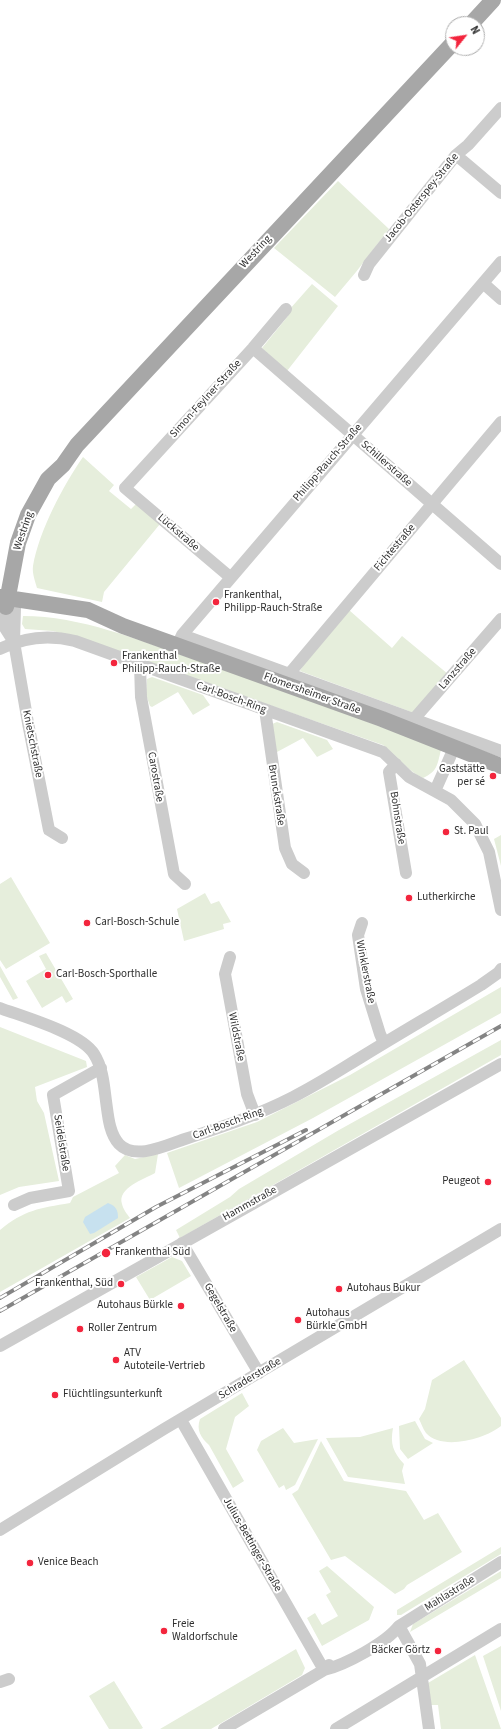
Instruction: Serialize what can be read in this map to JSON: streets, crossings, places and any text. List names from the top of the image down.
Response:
{
  "streets": {
    "main road": ["Westring", "Flomersheimer Straße"],
    "street": [
      "Jacob-Osterspey-Straße",
      "Simon-Feylner-Straße",
      "Philipp-Rauch-Straße",
      "Schillerstraße",
      "Lückstraße",
      "Fichtestraße",
      "Lanzstraße",
      "Carl-Bosch-Ring",
      "Knietschstraße",
      "Carostraße",
      "Brunckstraße",
      "Bohnstraße",
      "Winklerstraße",
      "Wildstraße",
      "Seidelstraße",
      "Hammstraße",
      "Gegelstraße",
      "Schraderstraße",
      "Julius-Bettinger-Straße",
      "Mahlastraße"
    ]
  },
  "crossings": [
    ["Westring", "Flomersheimer Straße"],
    ["Simon-Feylner-Straße", "Schillerstraße"],
    ["Simon-Feylner-Straße", "Lückstraße"],
    ["Philipp-Rauch-Straße", "Schillerstraße"],
    ["Philipp-Rauch-Straße", "Lückstraße"],
    ["Philipp-Rauch-Straße", "Flomersheimer Straße"],
    ["Schillerstraße", "Fichtestraße"],
    ["Fichtestraße", "Flomersheimer Straße"],
    ["Lanzstraße", "Flomersheimer Straße"],
    ["Carl-Bosch-Ring", "Knietschstraße"],
    ["Carl-Bosch-Ring", "Carostraße"],
    ["Carl-Bosch-Ring", "Brunckstraße"],
    ["Carl-Bosch-Ring", "Bohnstraße"],
    ["Carl-Bosch-Ring", "Winklerstraße"],
    ["Carl-Bosch-Ring", "Wildstraße"],
    ["Carl-Bosch-Ring", "Seidelstraße"],
    ["Hammstraße", "Gegelstraße"],
    ["Gegelstraße", "Schraderstraße"],
    ["Schraderstraße", "Julius-Bettinger-Straße"],
    ["Julius-Bettinger-Straße", "Mahlastraße"]
  ],
  "places": [
    "Frankenthal, Philipp-Rauch-Straße",
    "Frankenthal Philipp-Rauch-Straße",
    "Gaststätte per sé",
    "St. Paul",
    "Lutherkirche",
    "Carl-Bosch-Schule",
    "Carl-Bosch-Sporthalle",
    "Peugeot",
    "Frankenthal Süd",
    "Frankenthal, Süd",
    "Autohaus Bukur",
    "Autohaus Bürkle",
    "Autohaus Bürkle GmbH",
    "Roller Zentrum",
    "ATV Autoteile-Vertrieb",
    "Flüchtlingsunterkunft",
    "Venice Beach",
    "Freie Waldorfschule",
    "Bäcker Görtz"
  ],
  "north": "top right"
}
